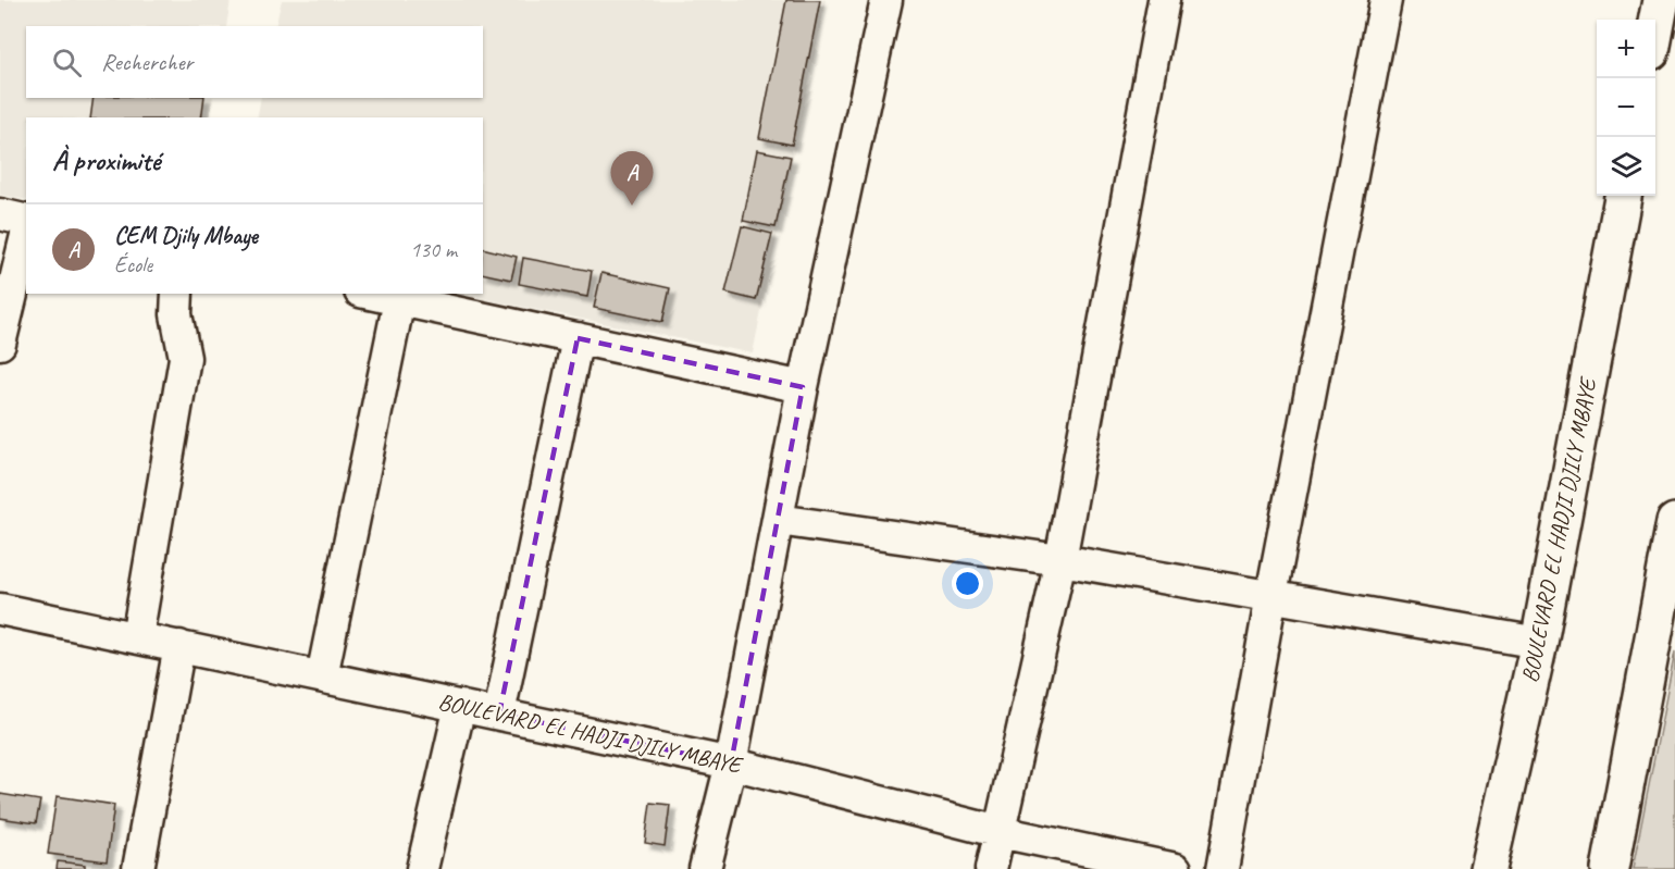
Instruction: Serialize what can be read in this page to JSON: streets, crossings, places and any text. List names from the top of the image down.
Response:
{
  "streets": {
    "main road": ["BOULEVARD EL HADJI DJILY MBAYE"]
  },
  "page": {
    "map_buttons": ["+", "−"],
    "search": "Rechercher",
    "heading": "À proximité",
    "pins": "A",
    "list": [
      {
        "mark": "A",
        "name": "CEM Djily Mbaye",
        "note": "École",
        "value": "130 m"
      }
    ]
  }
}
